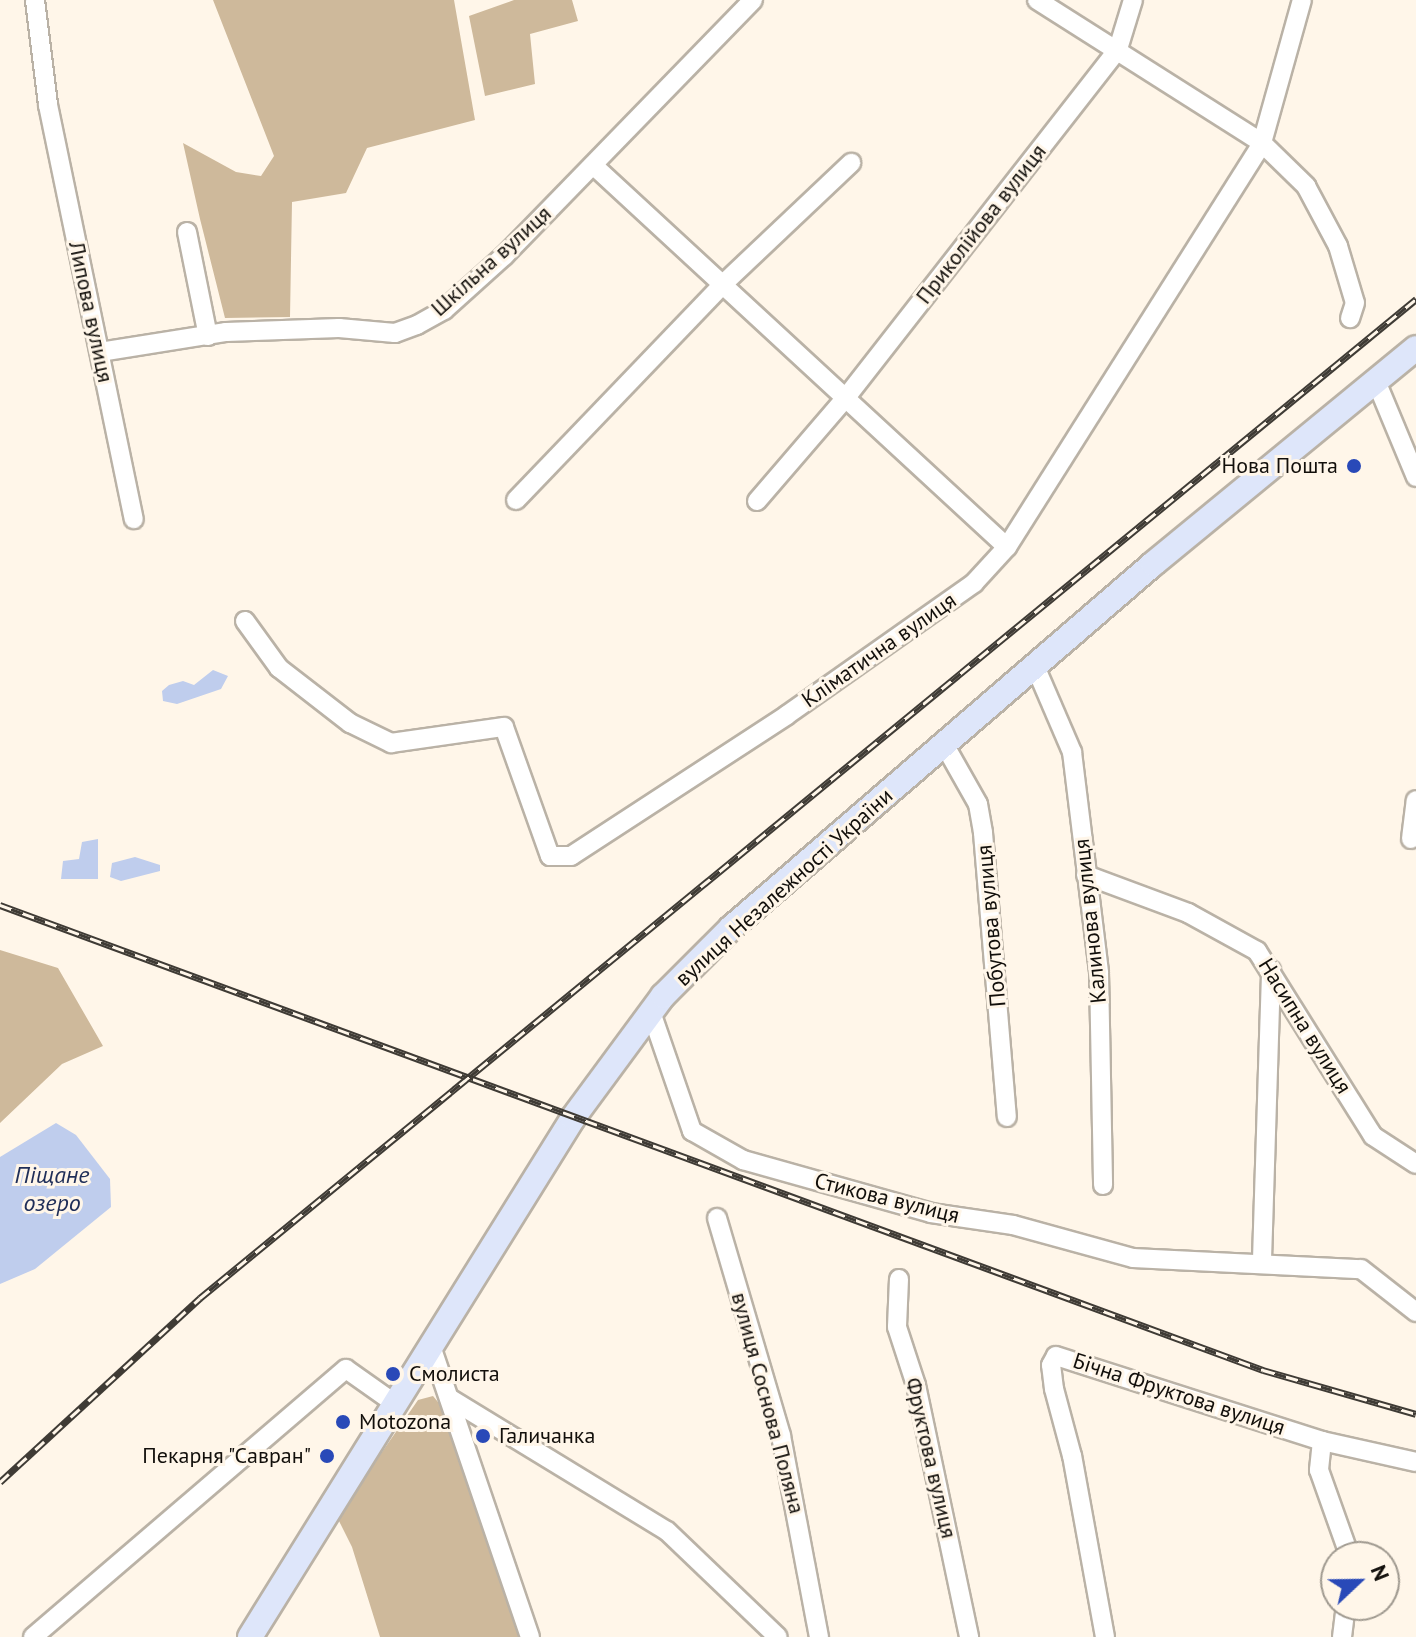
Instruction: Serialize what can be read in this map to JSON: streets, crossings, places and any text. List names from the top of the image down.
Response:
{
  "streets": {
    "main road": ["вулиця Незалежності України"],
    "street": [
      "Приколійова вулиця",
      "Шкільна вулиця",
      "Липова вулиця",
      "Кліматична вулиця",
      "Калинова вулиця",
      "Побутова вулиця",
      "Насипна вулиця",
      "Стикова вулиця",
      "Бічна Фруктова вулиця",
      "вулиця Соснова Поляна",
      "Фруктова вулиця"
    ]
  },
  "crossings": [
    ["Шкільна вулиця", "Липова вулиця"],
    ["вулиця Незалежності України", "Калинова вулиця"],
    ["вулиця Незалежності України", "Побутова вулиця"],
    ["вулиця Незалежності України", "Стикова вулиця"],
    ["Калинова вулиця", "Насипна вулиця"]
  ],
  "water": ["Піщане озеро"],
  "places": [
    "Нова Пошта",
    "Смолиста",
    "Motozona",
    "Галичанка",
    "Пекарня \"Савран\""
  ],
  "north": "right"
}
